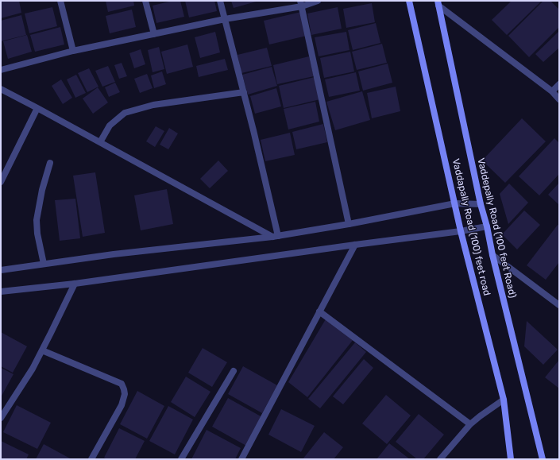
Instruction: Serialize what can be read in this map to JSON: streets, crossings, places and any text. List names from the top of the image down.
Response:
{
  "streets": {
    "main road": ["Vaddapally Road (100) feet road", "Vaddepally Road (100 feet Road)"]
  }
}
